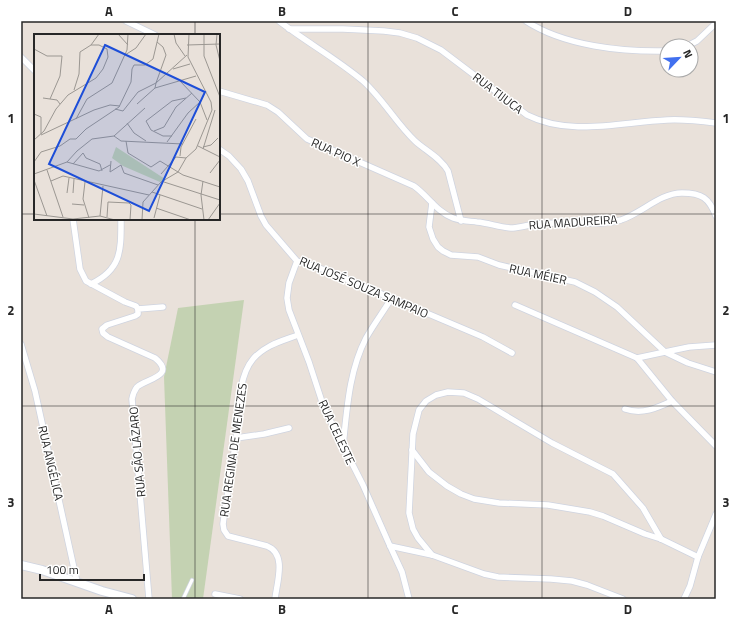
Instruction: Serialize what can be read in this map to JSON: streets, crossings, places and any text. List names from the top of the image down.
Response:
{
  "streets": {
    "street": [
      "RUA TIJUCA",
      "RUA PIO X",
      "RUA MADUREIRA",
      "RUA MÉIER",
      "RUA JOSÉ SOUZA SAMPAIO",
      "RUA CELESTE",
      "RUA REGINA DE MENEZES",
      "RUA SÃO LÁZARO",
      "RUA ANGÉLICA"
    ]
  },
  "crossings": [
    ["RUA PIO X", "RUA MADUREIRA"],
    ["RUA PIO X", "RUA MÉIER"],
    ["RUA MADUREIRA", "RUA MÉIER"],
    ["RUA JOSÉ SOUZA SAMPAIO", "RUA CELESTE"],
    ["RUA CELESTE", "RUA REGINA DE MENEZES"]
  ],
  "scale_bar": "100 m",
  "north": "top right",
  "grid": {
    "columns": [
      "A",
      "B",
      "C",
      "D"
    ],
    "rows": ["1", "2", "3"]
  }
}
